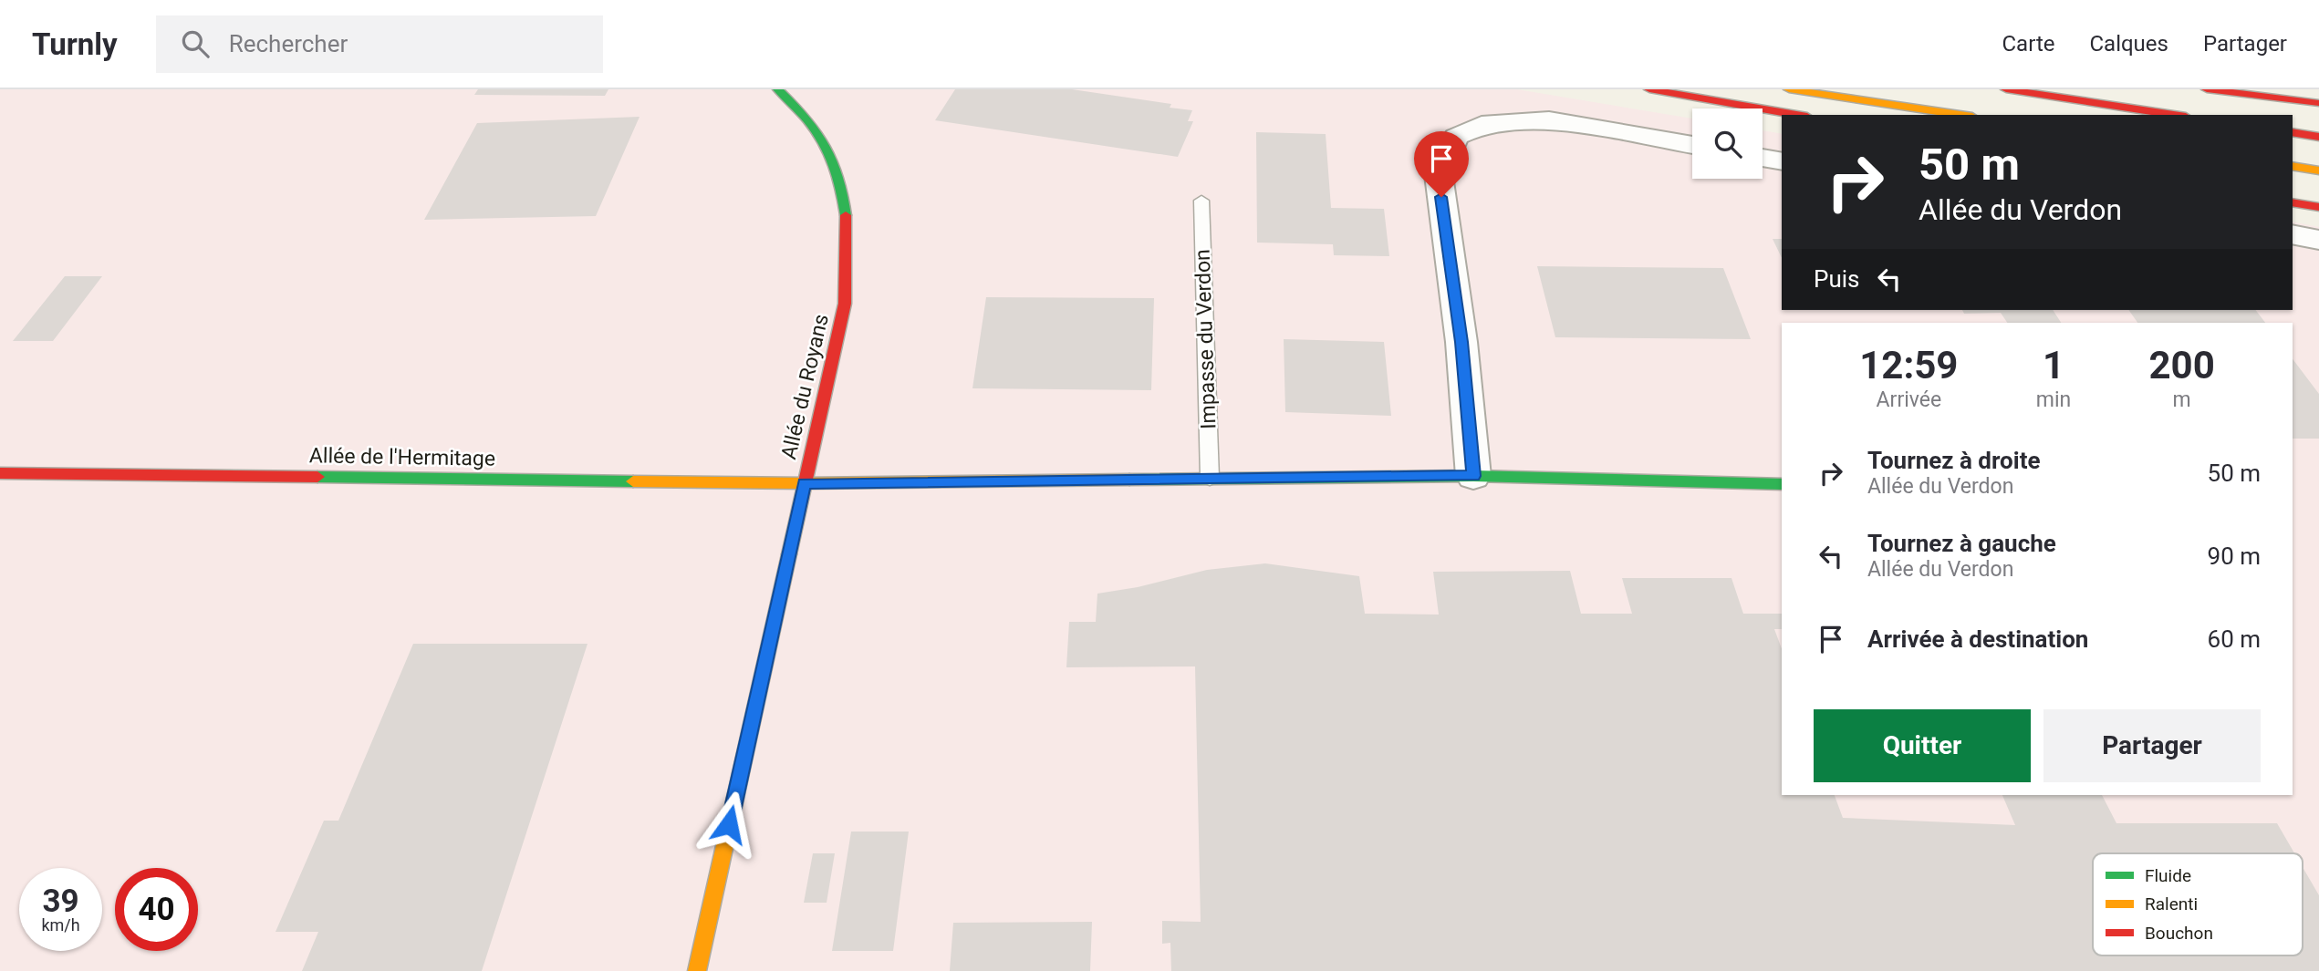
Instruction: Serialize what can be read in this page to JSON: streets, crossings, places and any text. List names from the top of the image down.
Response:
{
  "streets": {
    "main road": ["Allée du Royans", "Allée de l'Hermitage"],
    "lane": ["Impasse du Verdon"]
  },
  "crossings": [
    ["Impasse du Verdon", "Allée de l'Hermitage"],
    ["Allée du Royans", "Allée de l'Hermitage"]
  ],
  "legend": ["Fluide", "Ralenti", "Bouchon"],
  "page": {
    "header": "Turnly",
    "search": "Rechercher",
    "nav": ["Carte", "Calques", "Partager"],
    "turn": ["50 m", "Allée du Verdon"],
    "then": "Puis",
    "eta": [
      "12:59",
      "Arrivée",
      "1",
      "min",
      "200",
      "m"
    ],
    "list": [
      {
        "name": "Tournez à droite",
        "note": "Allée du Verdon",
        "value": "50 m"
      },
      {
        "name": "Tournez à gauche",
        "note": "Allée du Verdon",
        "value": "90 m"
      },
      {
        "name": "Arrivée à destination",
        "value": "60 m"
      }
    ],
    "buttons": ["Quitter", "Partager"],
    "speed": "39 km/h",
    "limit": "40"
  }
}
